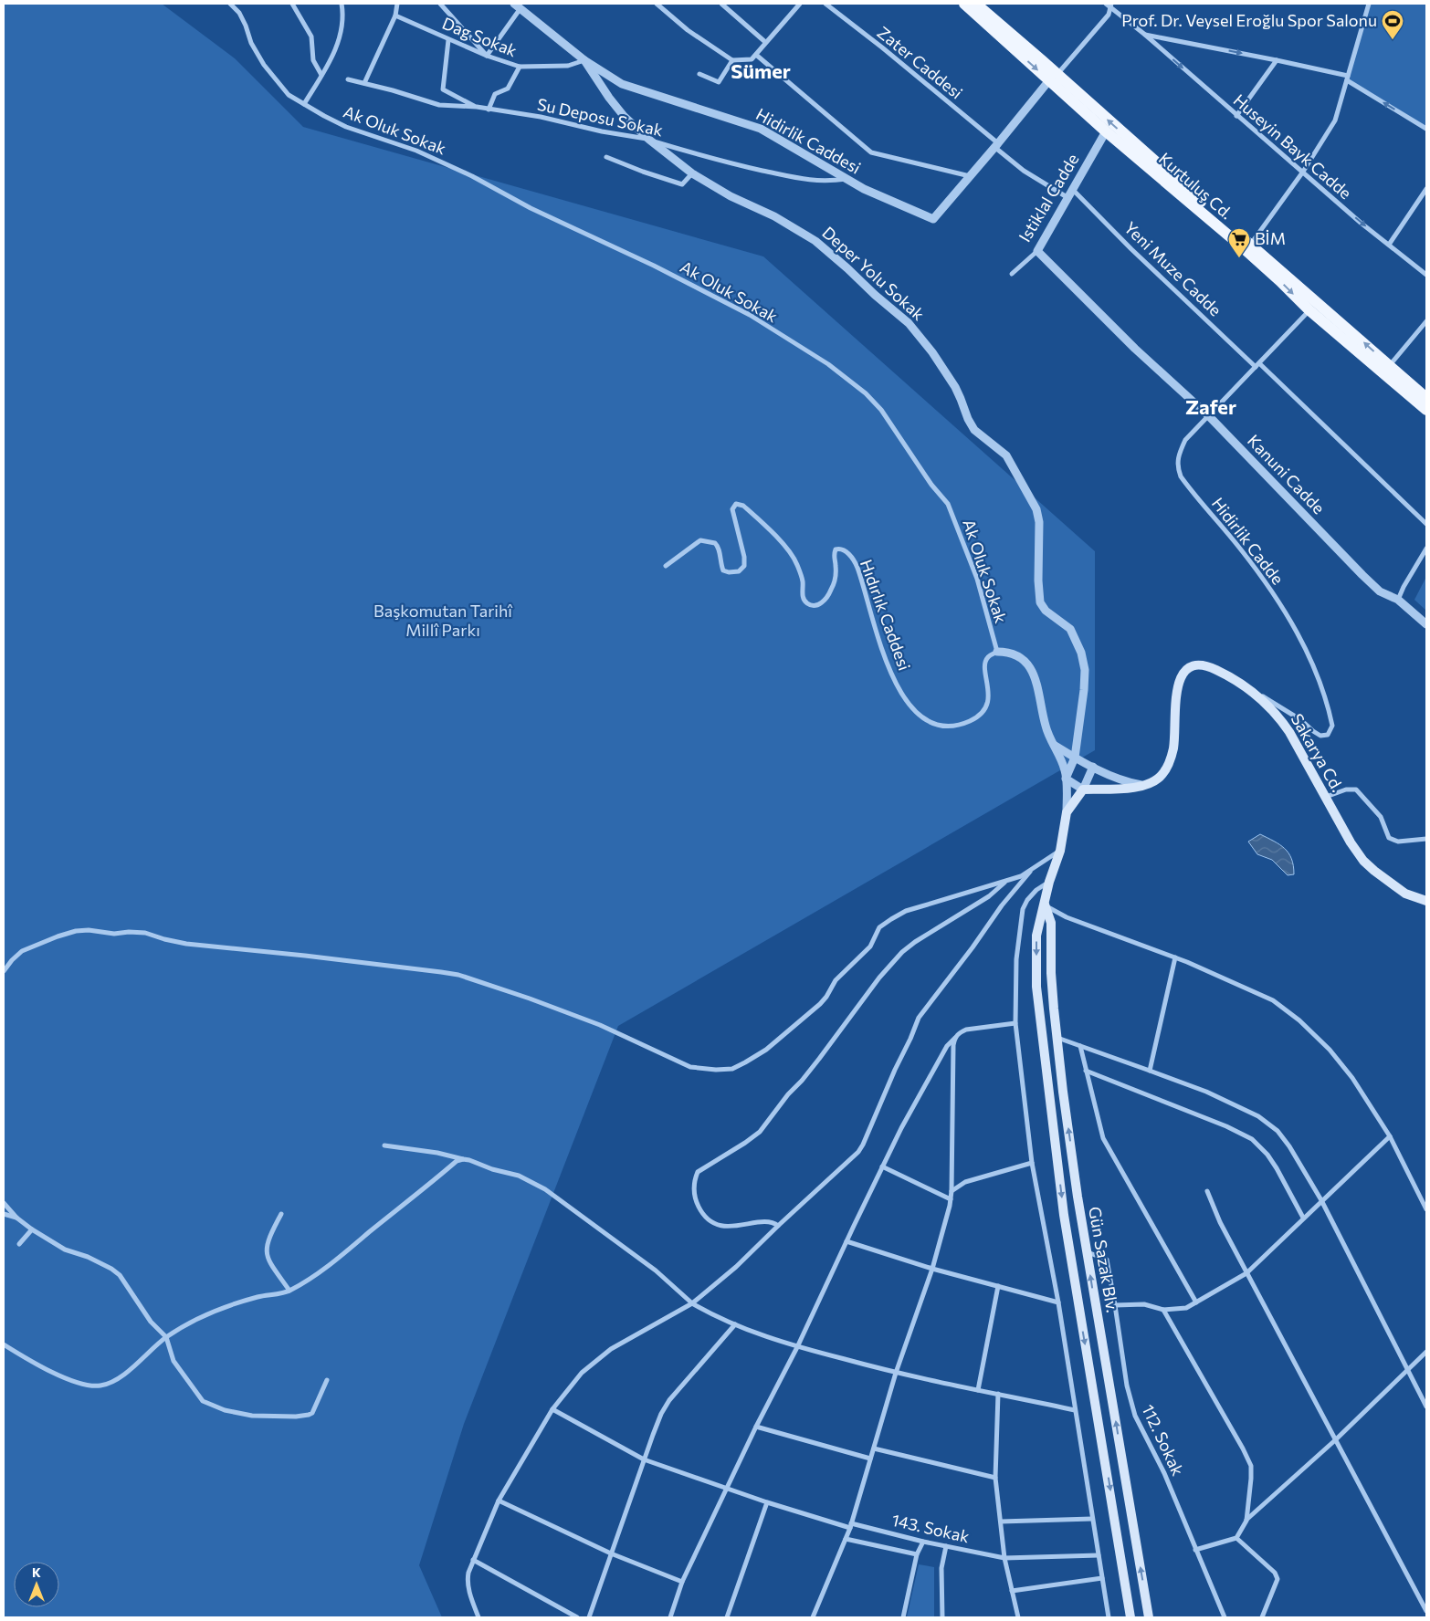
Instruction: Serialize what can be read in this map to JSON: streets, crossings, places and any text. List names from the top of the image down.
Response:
{
  "streets": {
    "main road": ["Kurtuluş Cd.", "Sakarya Cd.", "Gün Sazak Blv."],
    "street": [
      "Dag Sokak",
      "Zater Caddesi",
      "Su Deposu Sokak",
      "Ak Oluk Sokak",
      "Hidirlik Caddesi",
      "Huseyin Bayk Cadde",
      "Istiklal Cadde",
      "Yeni Muze Cadde",
      "Deper Yolu Sokak",
      "Kanuni Cadde",
      "Hidirlik Cadde",
      "Hıdırlık Caddesi",
      "112. Sokak",
      "143. Sokak"
    ]
  },
  "crossings": [
    ["Dag Sokak", "Hidirlik Caddesi"],
    ["Dag Sokak", "Deper Yolu Sokak"],
    ["Zater Caddesi", "Hidirlik Caddesi"],
    ["Zater Caddesi", "Istiklal Cadde"],
    ["Su Deposu Sokak", "Hidirlik Caddesi"],
    ["Su Deposu Sokak", "Deper Yolu Sokak"],
    ["Ak Oluk Sokak", "Hıdırlık Caddesi"],
    ["Hidirlik Caddesi", "Kurtuluş Cd."],
    ["Hidirlik Caddesi", "Deper Yolu Sokak"],
    ["Kurtuluş Cd.", "Istiklal Cadde"],
    ["Kurtuluş Cd.", "Hidirlik Cadde"],
    ["Istiklal Cadde", "Yeni Muze Cadde"],
    ["Istiklal Cadde", "Kanuni Cadde"],
    ["Yeni Muze Cadde", "Hidirlik Cadde"],
    ["Kanuni Cadde", "Hidirlik Cadde"],
    ["Hidirlik Cadde", "Sakarya Cd."],
    ["Gün Sazak Blv.", "112. Sokak"]
  ],
  "one_way": ["Huseyin Bayk Cadde"],
  "districts": ["Sümer", "Zafer"],
  "parks": ["Başkomutan Tarihî Millî Parkı"],
  "places": {
    "sports": ["Prof. Dr. Veysel Eroğlu Spor Salonu"],
    "supermarket": ["BİM"]
  },
  "north": "top"
}
